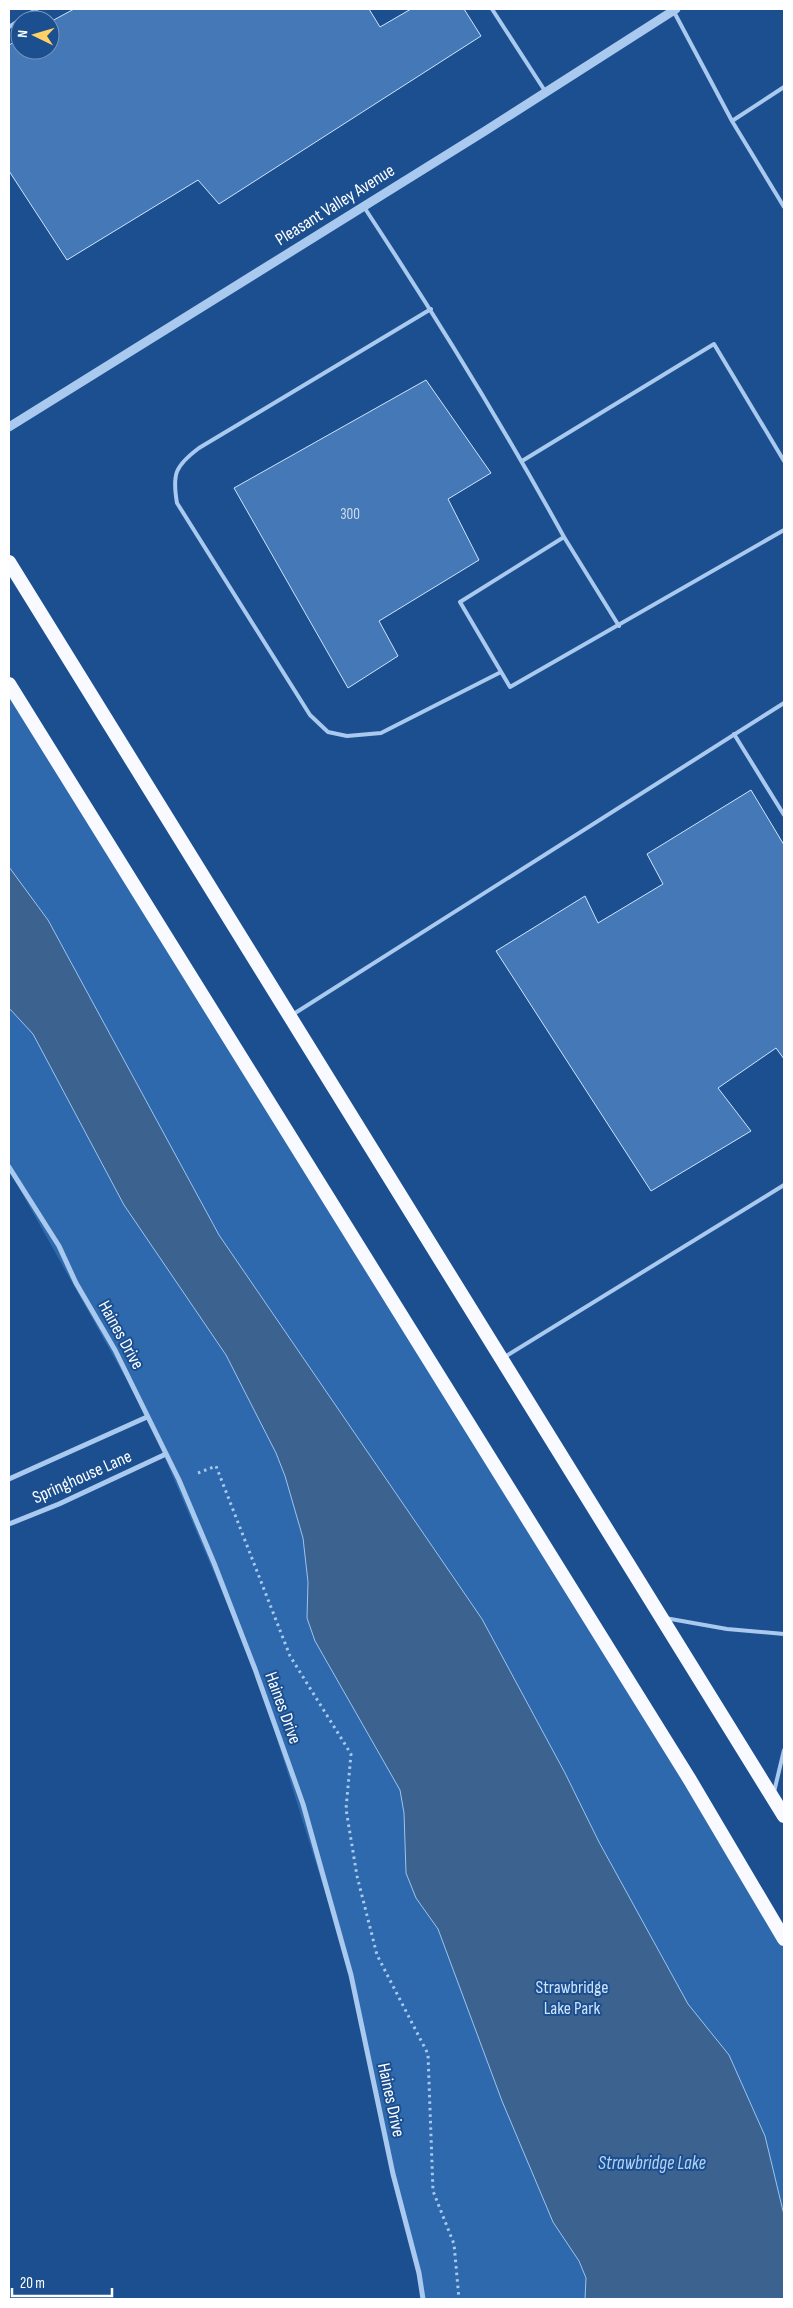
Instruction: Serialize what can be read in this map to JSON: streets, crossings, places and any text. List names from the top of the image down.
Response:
{
  "streets": {
    "street": ["Pleasant Valley Avenue", "Haines Drive", "Springhouse Lane"]
  },
  "crossings": [
    ["Haines Drive", "Springhouse Lane"]
  ],
  "water": ["Strawbridge Lake"],
  "parks": ["Strawbridge Lake Park"],
  "house_numbers": ["300"],
  "scale_bar": "20 m",
  "north": "left"
}
